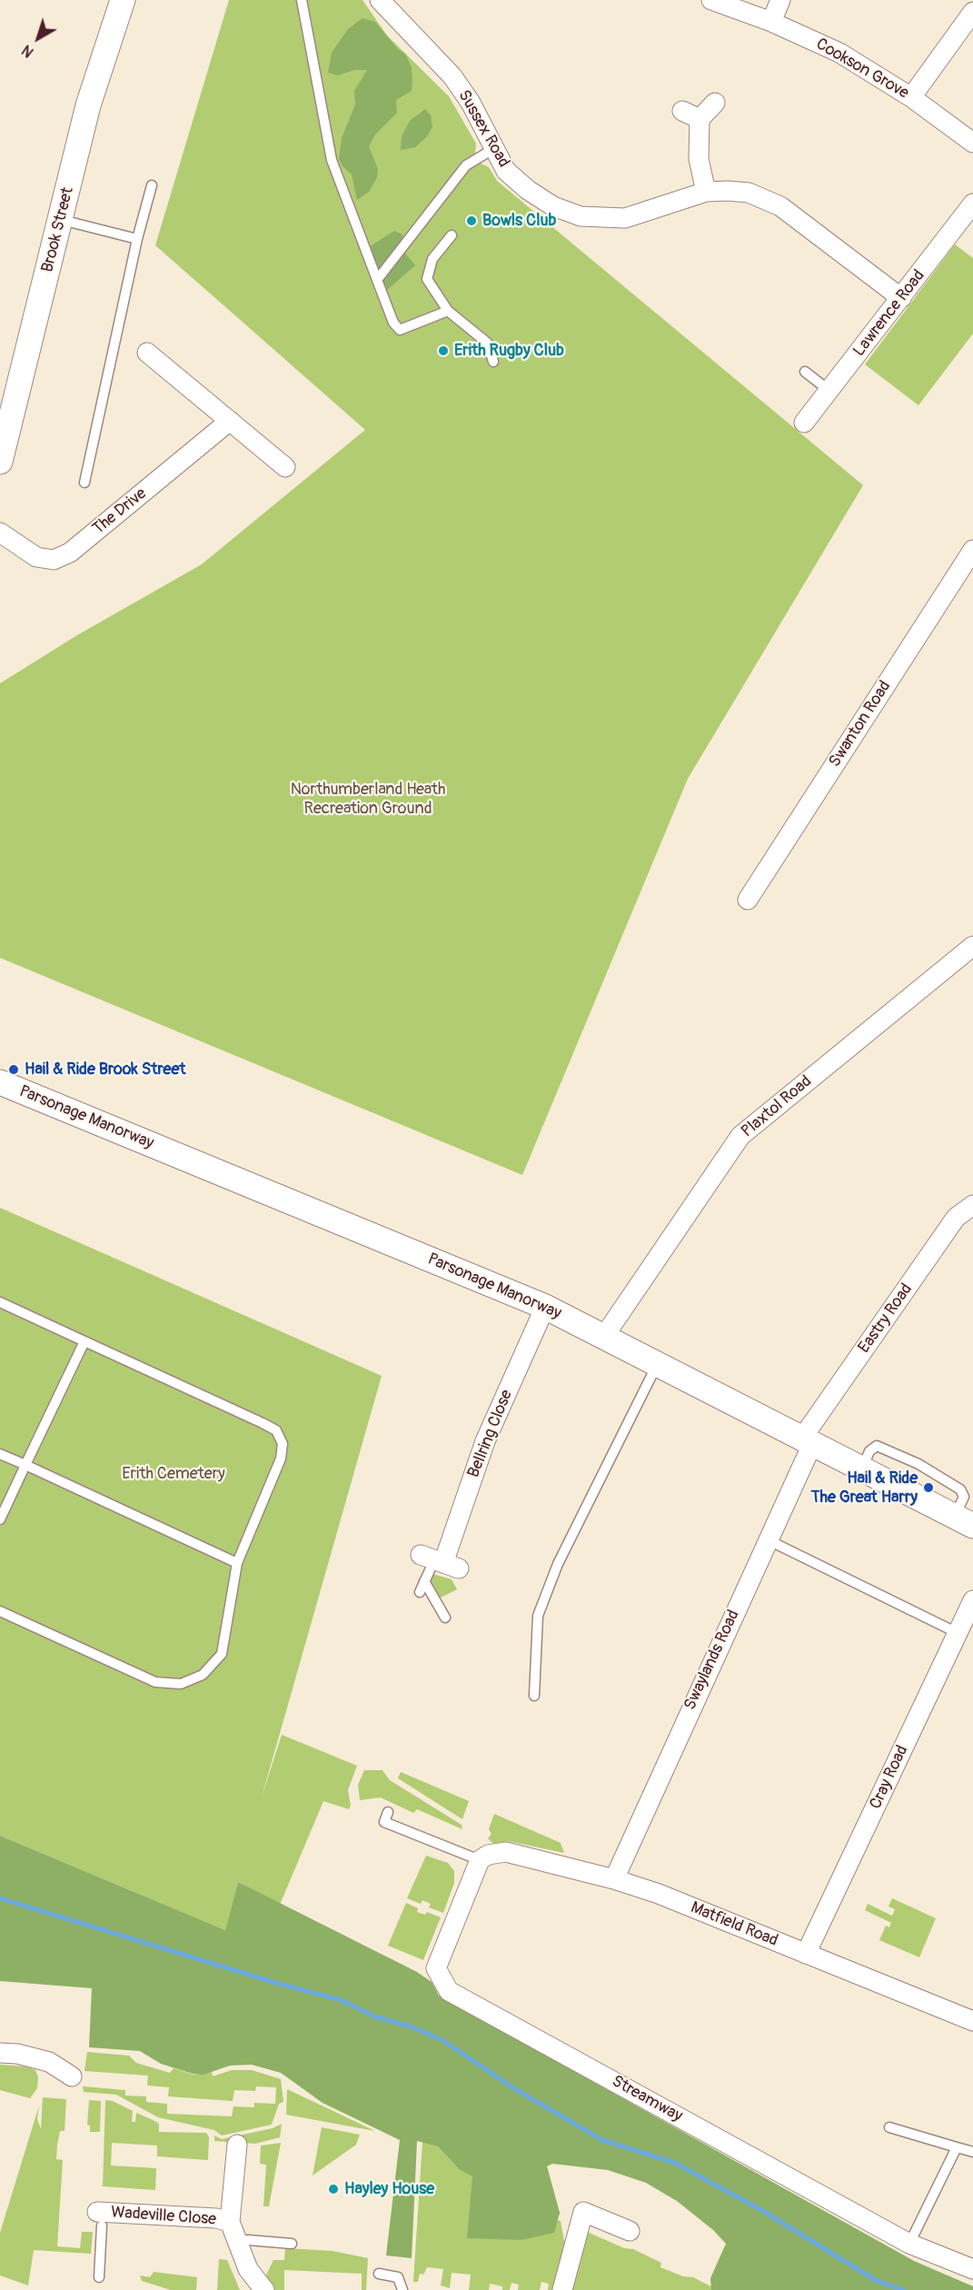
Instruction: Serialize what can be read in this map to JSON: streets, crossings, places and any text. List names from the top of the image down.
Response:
{
  "streets": {
    "street": [
      "Cookson Grove",
      "Sussex Road",
      "Brook Street",
      "Lawrence Road",
      "The Drive",
      "Swanton Road",
      "Plaxtol Road",
      "Parsonage Manorway",
      "Eastry Road",
      "Bellring Close",
      "Swaylands Road",
      "Cray Road",
      "Matfield Road",
      "Streamway",
      "Wadeville Close"
    ]
  },
  "crossings": [
    ["Sussex Road", "Lawrence Road"],
    ["Plaxtol Road", "Parsonage Manorway"],
    ["Parsonage Manorway", "Eastry Road"],
    ["Parsonage Manorway", "Bellring Close"],
    ["Parsonage Manorway", "Swaylands Road"],
    ["Eastry Road", "Swaylands Road"],
    ["Swaylands Road", "Matfield Road"],
    ["Cray Road", "Matfield Road"],
    ["Matfield Road", "Streamway"]
  ],
  "parks": ["Northumberland Heath Recreation Ground", "Erith Cemetery"],
  "places": [
    "Bowls Club",
    "Erith Rugby Club",
    "Hail & Ride Brook Street",
    "Hail & Ride The Great Harry",
    "Hayley House"
  ],
  "north": "bottom left"
}
